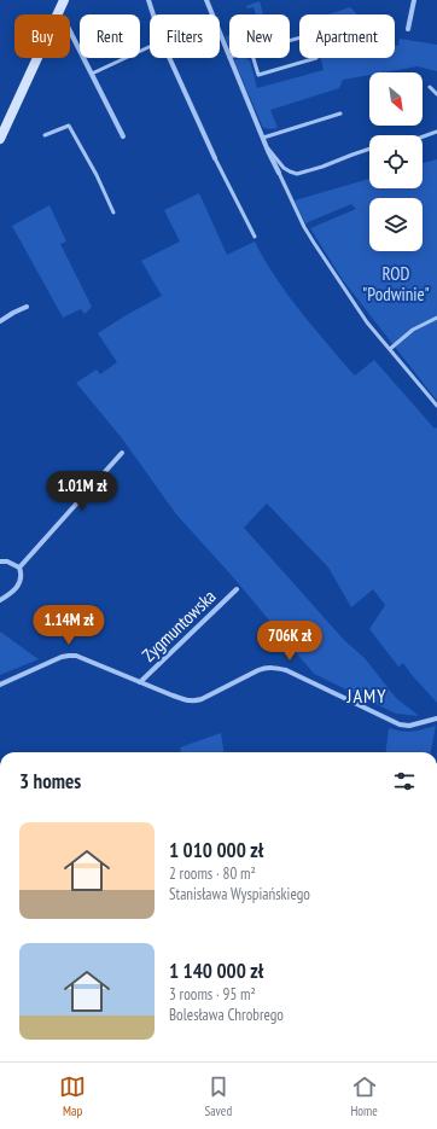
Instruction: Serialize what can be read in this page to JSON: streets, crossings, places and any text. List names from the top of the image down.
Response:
{
  "streets": {
    "street": ["Zygmuntowska"]
  },
  "districts": ["JAMY"],
  "parks": ["ROD \"Podwinie\""],
  "north": "bottom right",
  "page": {
    "chip": [
      "Buy",
      "Rent",
      "Filters",
      "New",
      "Apartment"
    ],
    "price": ["1.01M zł", "1.14M zł", "706K zł"],
    "heading": "3 homes",
    "list": [
      {
        "name": "1 010 000 zł",
        "note": "2 rooms · 80 m² · Stanisława Wyspiańskiego"
      },
      {
        "name": "1 140 000 zł",
        "note": "3 rooms · 95 m² · Bolesława Chrobrego"
      }
    ],
    "tabs": ["Map", "Saved", "Home"]
  }
}
